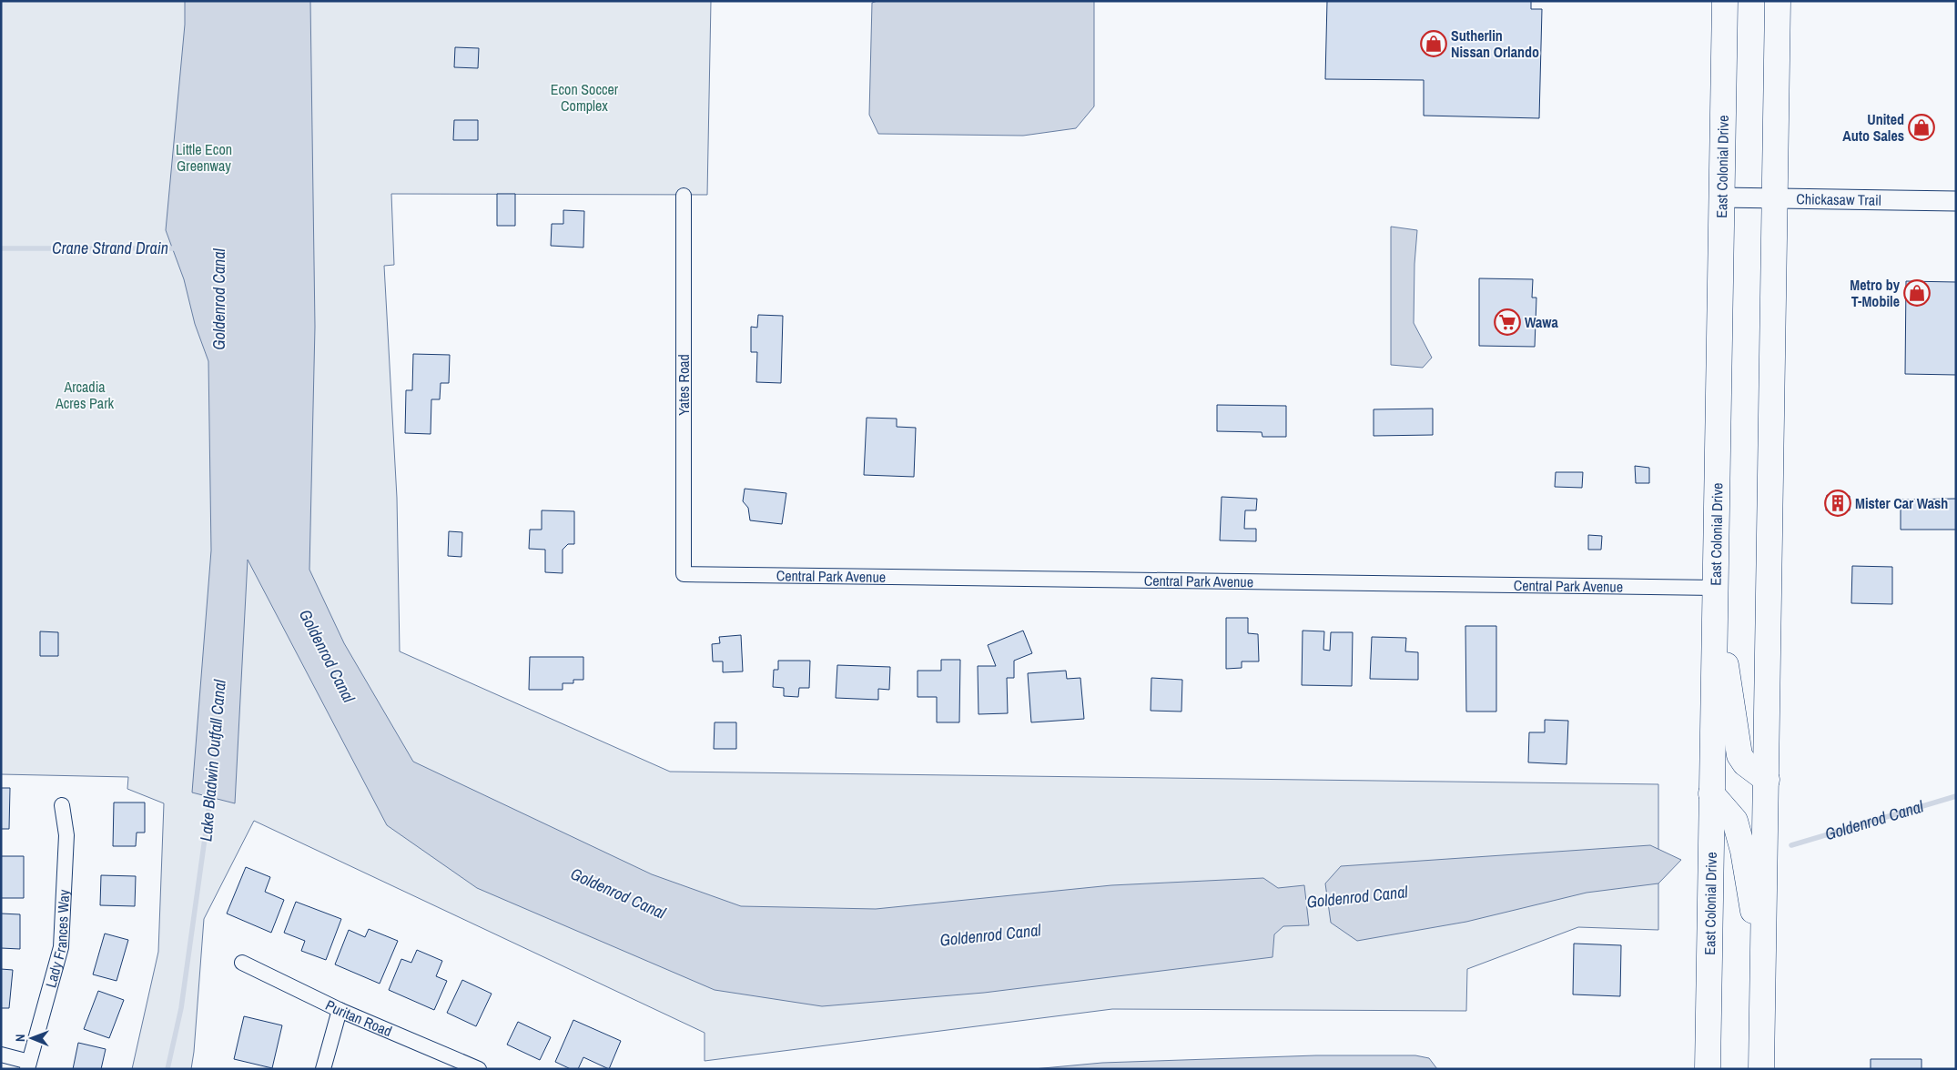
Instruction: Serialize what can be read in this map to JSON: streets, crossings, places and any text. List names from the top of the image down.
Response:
{
  "streets": {
    "highway": ["East Colonial Drive"],
    "street": [
      "Chickasaw Trail",
      "Yates Road",
      "Central Park Avenue",
      "Lady Frances Way",
      "Puritan Road"
    ]
  },
  "crossings": [
    ["East Colonial Drive", "Chickasaw Trail"],
    ["East Colonial Drive", "Central Park Avenue"],
    ["Yates Road", "Central Park Avenue"]
  ],
  "water": ["Crane Strand Drain", "Goldenrod Canal", "Lake Bladwin Outfall Canal"],
  "parks": ["Econ Soccer Complex", "Little Econ Greenway", "Arcadia Acres Park"],
  "places": {
    "shop": ["Sutherlin Nissan Orlando", "United Auto Sales", "Metro by T-Mobile"],
    "supermarket": ["Wawa"],
    "building": ["Mister Car Wash"]
  },
  "north": "left"
}
